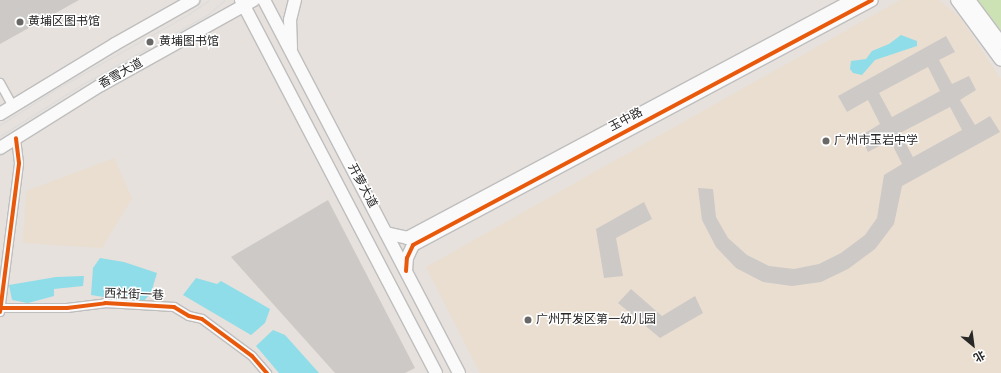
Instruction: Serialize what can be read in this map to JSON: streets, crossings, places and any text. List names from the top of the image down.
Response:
{
  "streets": {
    "main road": ["香雪大道", "玉中路", "开萝大道"],
    "street": ["西社街一巷"]
  },
  "crossings": [
    ["香雪大道", "开萝大道"],
    ["玉中路", "开萝大道"]
  ],
  "places": [
    "黄埔区图书馆",
    "黄埔图书馆",
    "广州市玉岩中学",
    "广州开发区第一幼儿园"
  ],
  "north": "bottom right"
}
